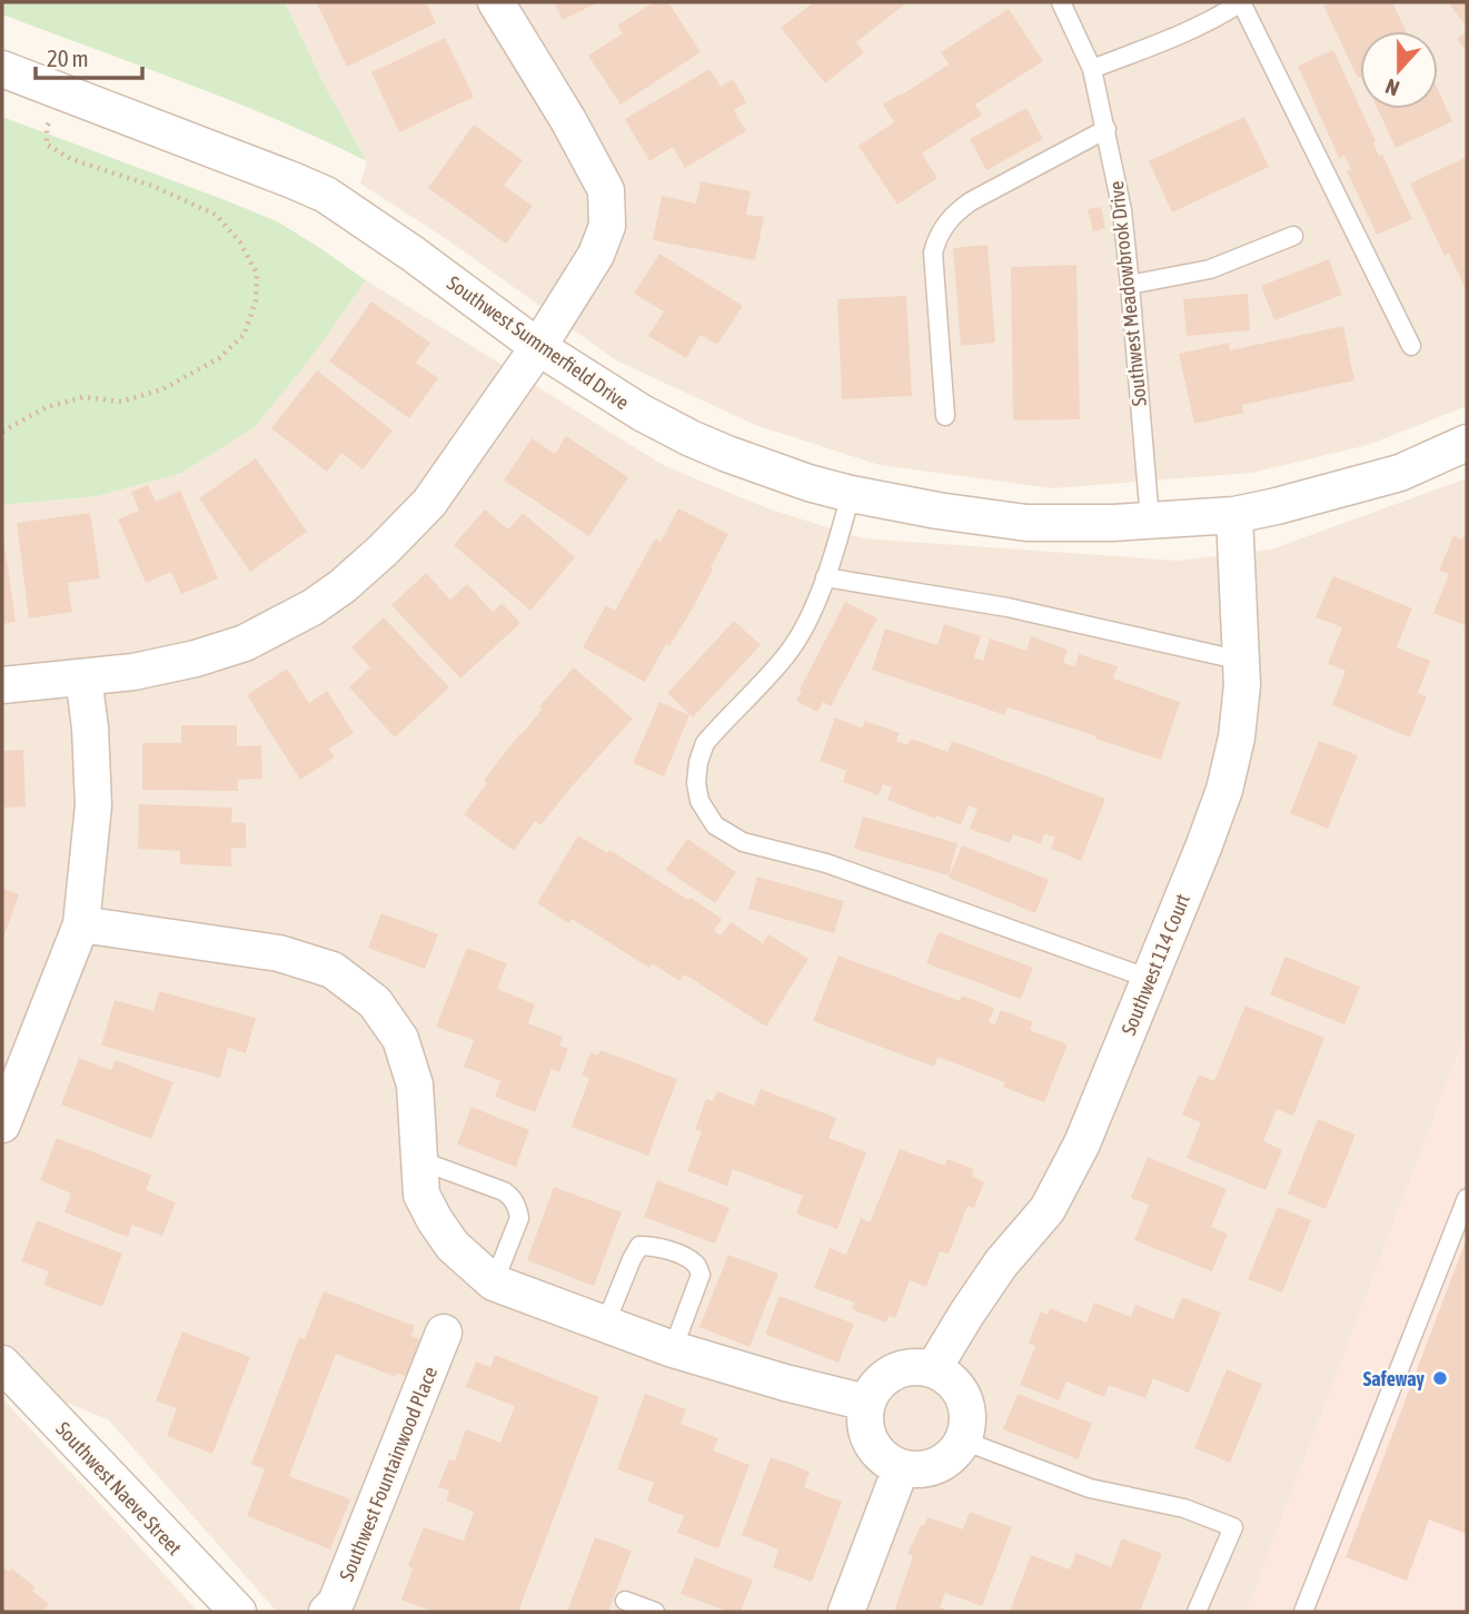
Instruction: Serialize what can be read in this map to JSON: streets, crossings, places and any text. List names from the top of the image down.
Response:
{
  "streets": {
    "street": [
      "Southwest Summerfield Drive",
      "Southwest 114 Court",
      "Southwest Fountainwood Place",
      "Southwest Naeve Street"
    ],
    "lane": ["Southwest Meadowbrook Drive"]
  },
  "crossings": [
    ["Southwest Meadowbrook Drive", "Southwest Summerfield Drive"],
    ["Southwest Summerfield Drive", "Southwest 114 Court"]
  ],
  "places": ["Safeway"],
  "scale_bar": "20 m",
  "north": "bottom"
}
